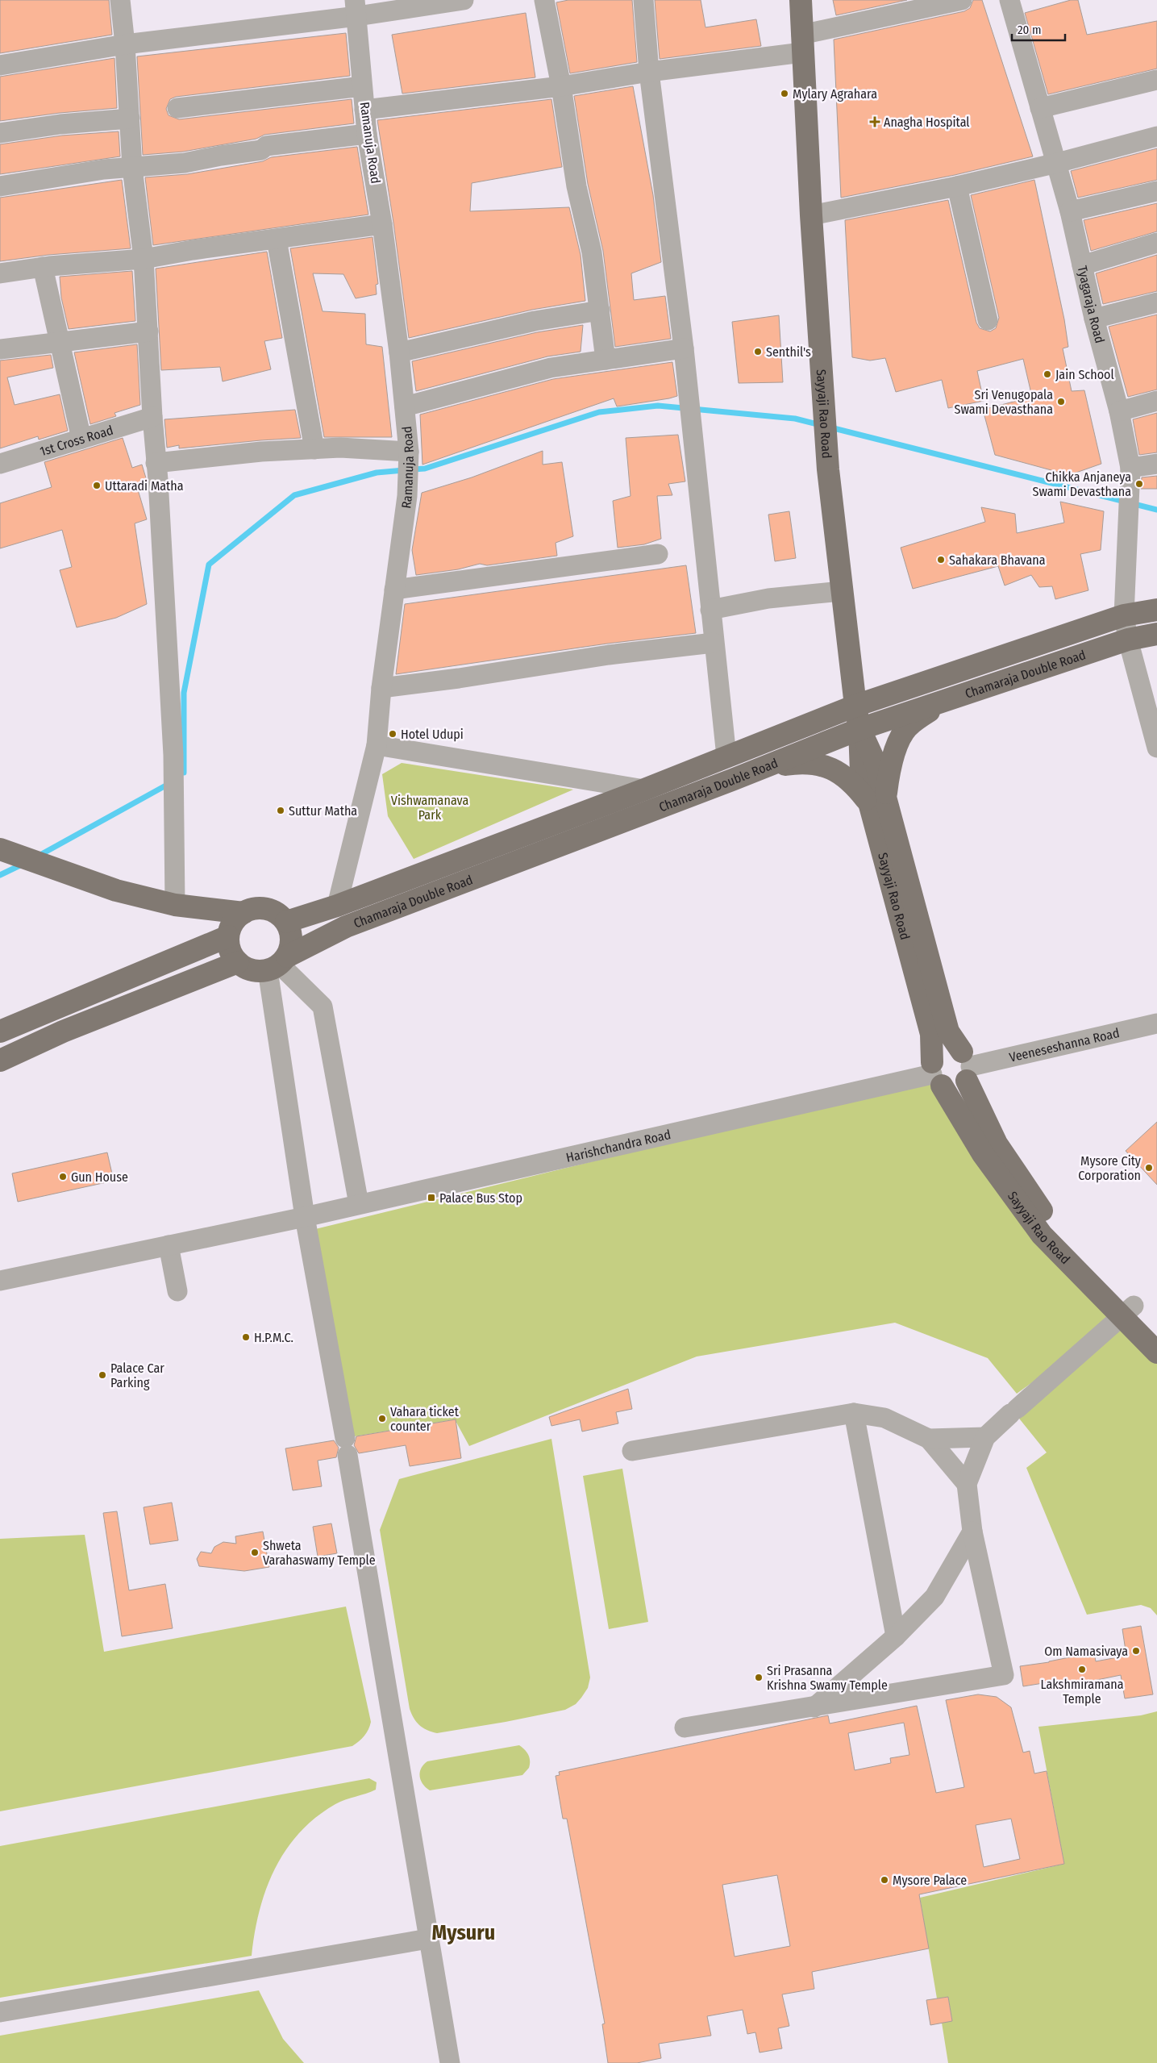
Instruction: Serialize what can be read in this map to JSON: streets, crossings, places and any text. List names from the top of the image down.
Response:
{
  "streets": {
    "main road": ["Sayyaji Rao Road", "Chamaraja Double Road"],
    "street": [
      "Ramanuja Road",
      "Tyagaraja Road",
      "1st Cross Road",
      "Veeneseshanna Road",
      "Harishchandra Road"
    ]
  },
  "crossings": [
    ["Ramanuja Road", "Chamaraja Double Road"],
    ["Tyagaraja Road", "Chamaraja Double Road"],
    ["Sayyaji Rao Road", "Chamaraja Double Road"],
    ["Sayyaji Rao Road", "Veeneseshanna Road"],
    ["Sayyaji Rao Road", "Harishchandra Road"]
  ],
  "districts": ["Mysuru"],
  "parks": ["Vishwamanava Park"],
  "places": {
    "other": [
      "Mylary Agrahara",
      "Senthil's",
      "Jain School",
      "Sri Venugopala Swami Devasthana",
      "Chikka Anjaneya Swami Devasthana",
      "Uttaradi Matha",
      "Sahakara Bhavana",
      "Hotel Udupi",
      "Suttur Matha",
      "Mysore City Corporation",
      "Gun House",
      "H.P.M.C.",
      "Palace Car Parking",
      "Vahara ticket counter",
      "Shweta Varahaswamy Temple",
      "Om Namasivaya",
      "Lakshmiramana Temple",
      "Sri Prasanna Krishna Swamy Temple",
      "Mysore Palace"
    ],
    "health": ["Anagha Hospital"],
    "transit": ["Palace Bus Stop"]
  },
  "scale_bar": "20 m"
}
